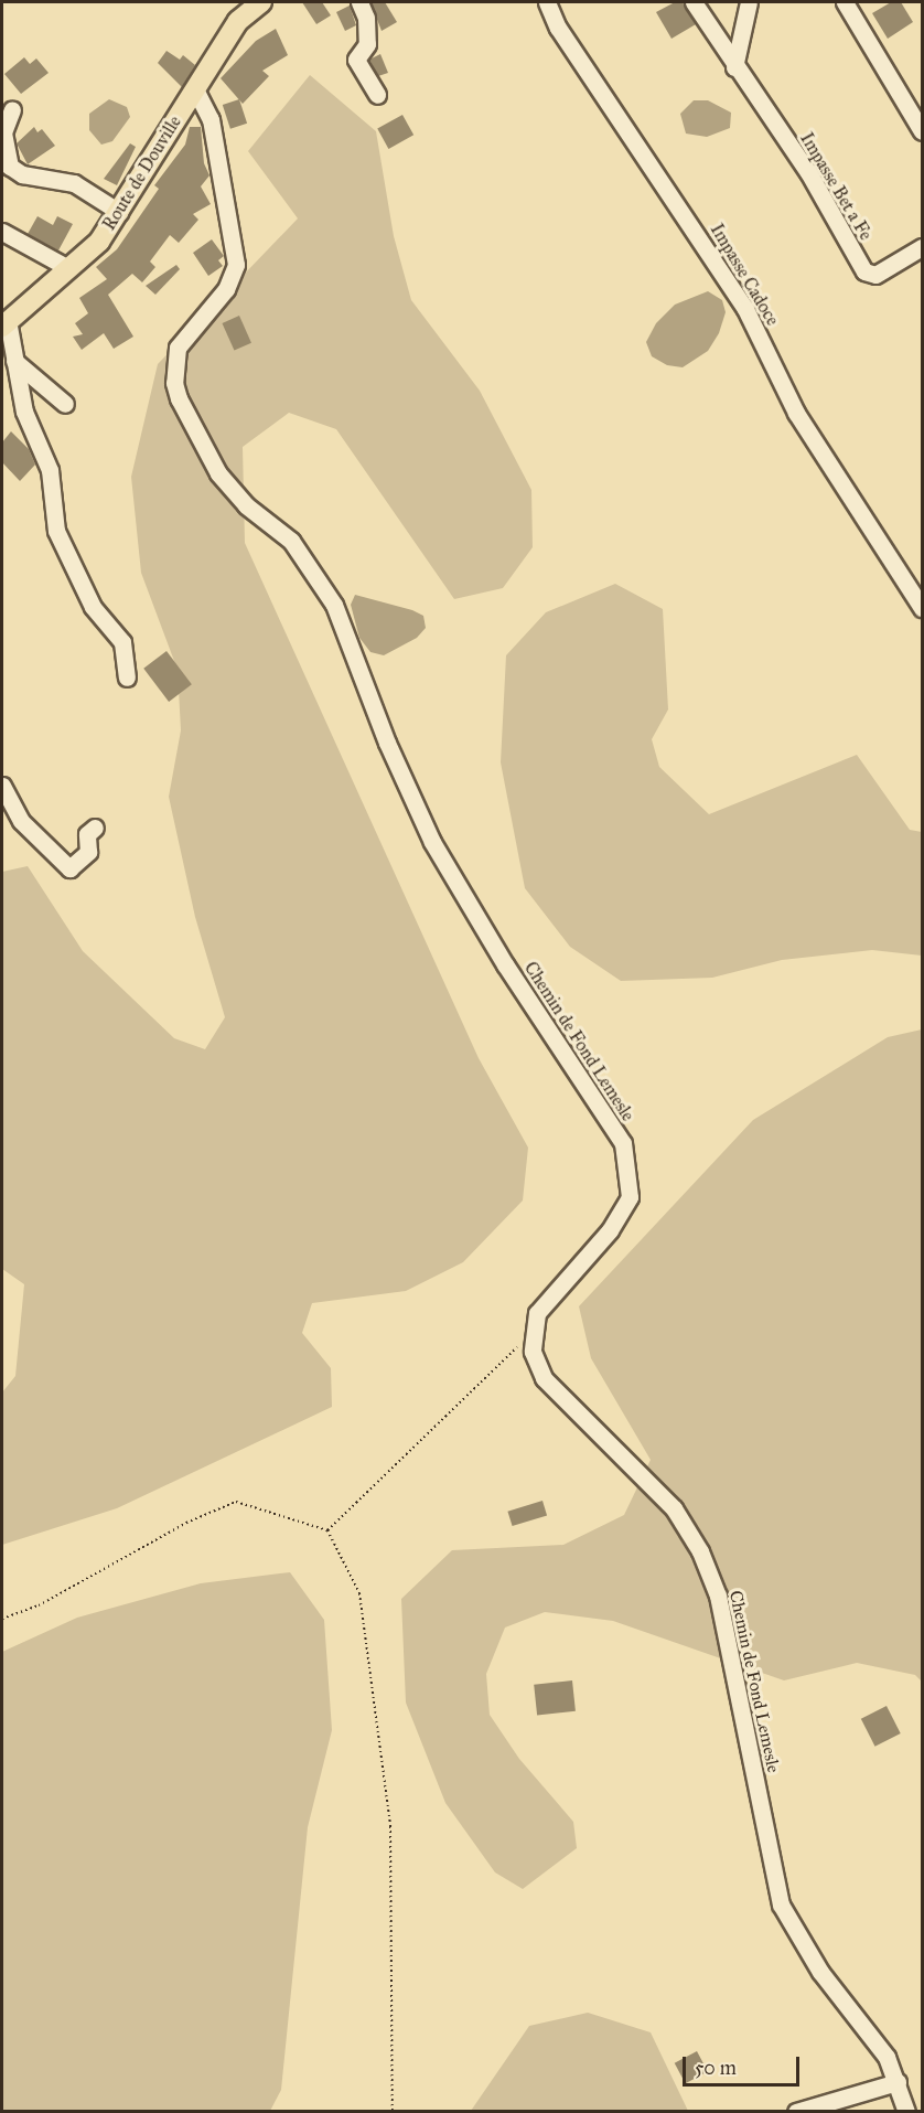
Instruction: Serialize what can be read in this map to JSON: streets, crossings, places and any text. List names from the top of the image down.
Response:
{
  "streets": {
    "main road": ["Route de Douville"],
    "street": ["Impasse Bet a Fe", "Impasse Cadoce", "Chemin de Fond Lemesle"]
  },
  "crossings": [
    ["Route de Douville", "Chemin de Fond Lemesle"]
  ],
  "scale_bar": "50 m"
}
